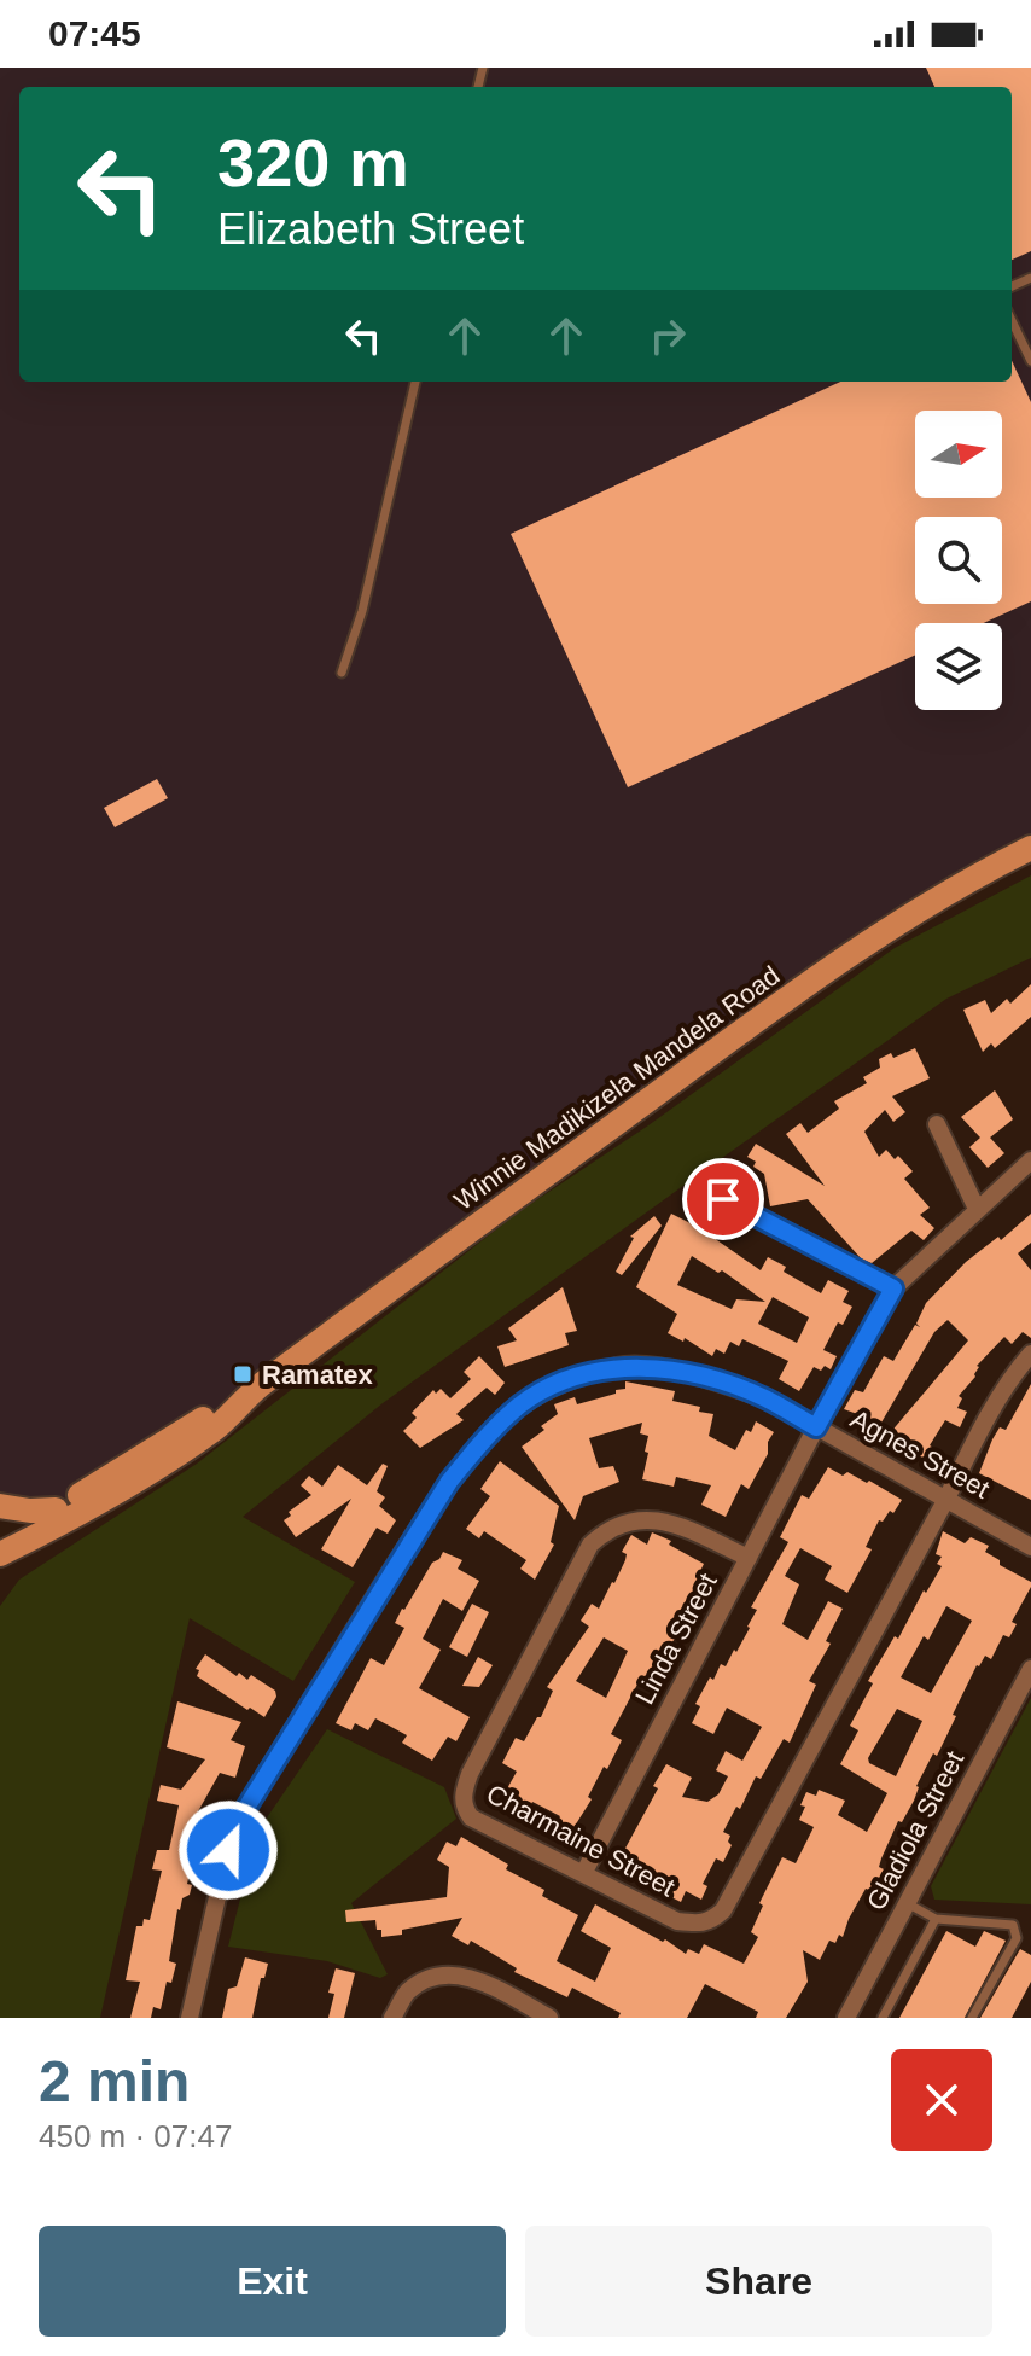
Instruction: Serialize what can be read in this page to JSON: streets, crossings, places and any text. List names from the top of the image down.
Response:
{
  "streets": {
    "main road": ["Winnie Madikizela Mandela Road"],
    "street": [
      "Agnes Street",
      "Linda Street",
      "Gladiola Street",
      "Charmaine Street"
    ]
  },
  "crossings": [
    ["Agnes Street", "Linda Street"],
    ["Agnes Street", "Charmaine Street"],
    ["Linda Street", "Charmaine Street"]
  ],
  "places": {
    "transit": ["Ramatex"]
  },
  "north": "right",
  "page": {
    "status": "07:45",
    "turn": ["320 m", "Elizabeth Street"],
    "heading": ["2 min", "450 m · 07:47"],
    "buttons": ["Exit", "Share"]
  }
}
